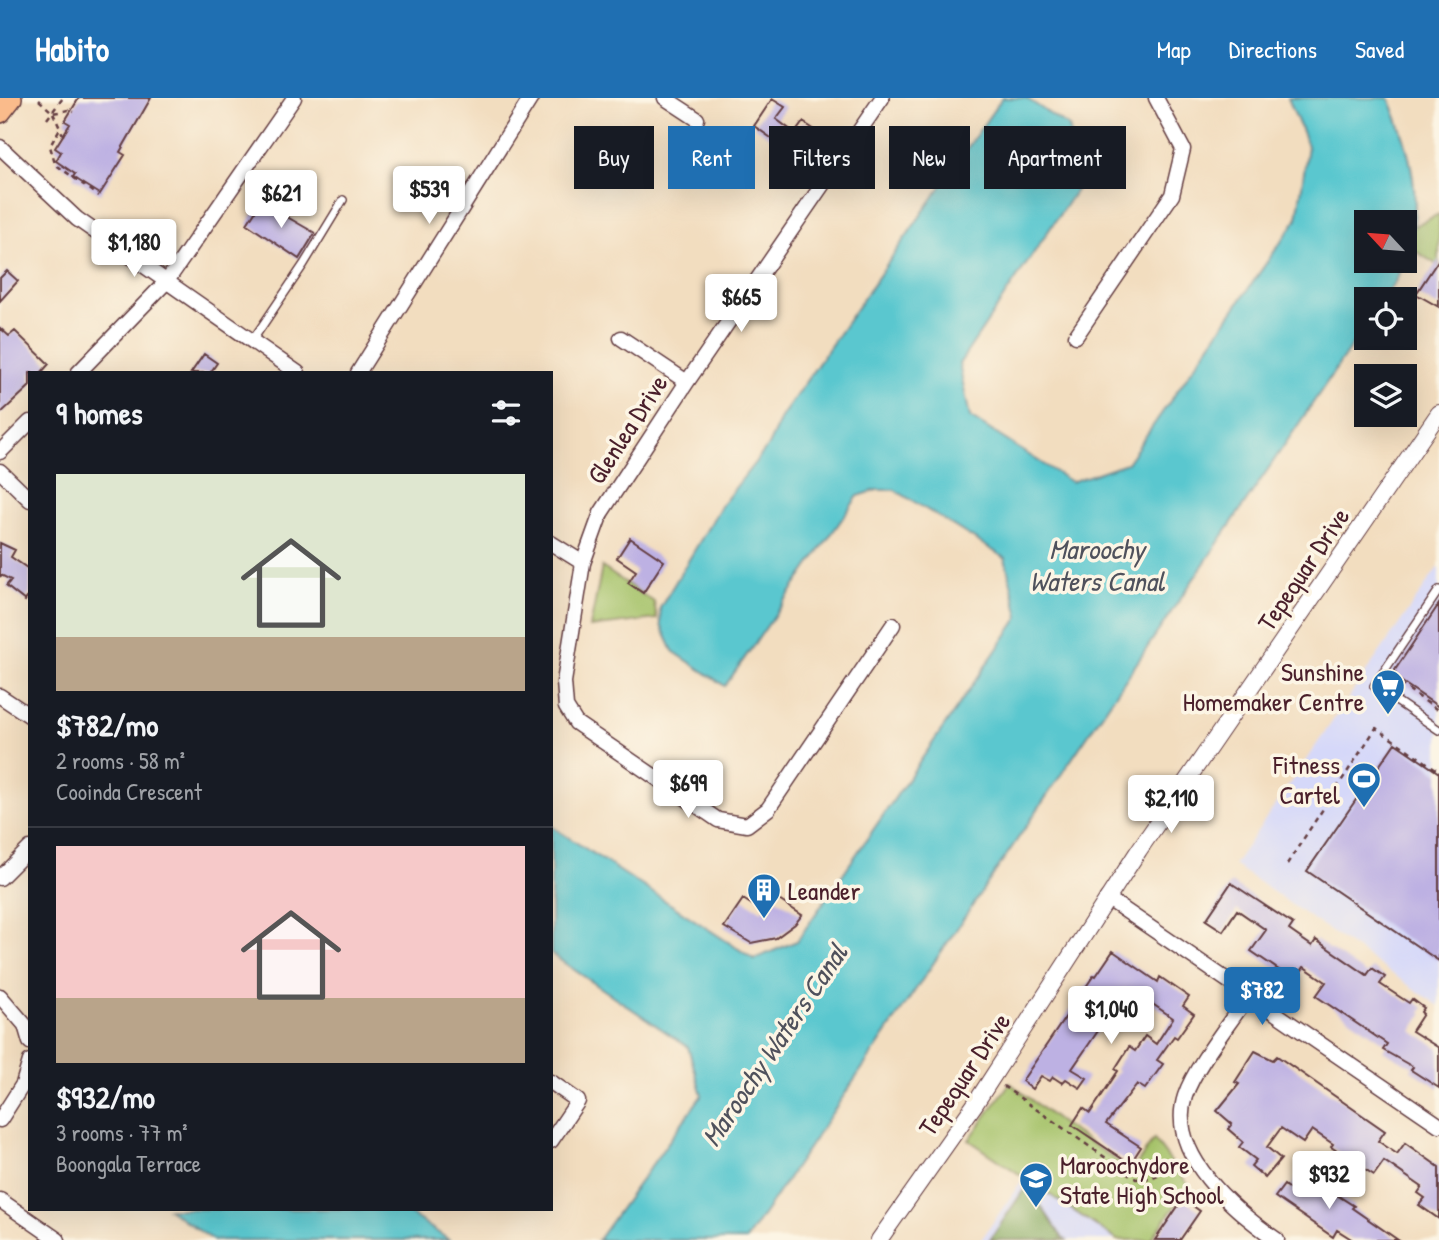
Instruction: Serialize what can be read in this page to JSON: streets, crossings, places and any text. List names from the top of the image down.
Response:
{
  "streets": {
    "street": ["Glenlea Drive", "Tepequar Drive"]
  },
  "water": ["Maroochy Waters Canal"],
  "places": {
    "supermarket": ["Sunshine Homemaker Centre"],
    "sports": ["Fitness Cartel"],
    "building": ["Leander"],
    "school or university": ["Maroochydore State High School"]
  },
  "north": "top left",
  "page": {
    "header": "Habito",
    "nav": ["Map", "Directions", "Saved"],
    "chip": [
      "Buy",
      "Rent",
      "Filters",
      "New",
      "Apartment"
    ],
    "price": [
      "$539",
      "$621",
      "$1,180",
      "$665",
      "$699",
      "$2,110",
      "$782",
      "$1,040",
      "$932"
    ],
    "heading": "9 homes",
    "list": [
      {
        "name": "$782/mo",
        "note": "2 rooms · 58 m² · Cooinda Crescent"
      },
      {
        "name": "$932/mo",
        "note": "3 rooms · 77 m² · Boongala Terrace"
      }
    ]
  }
}
